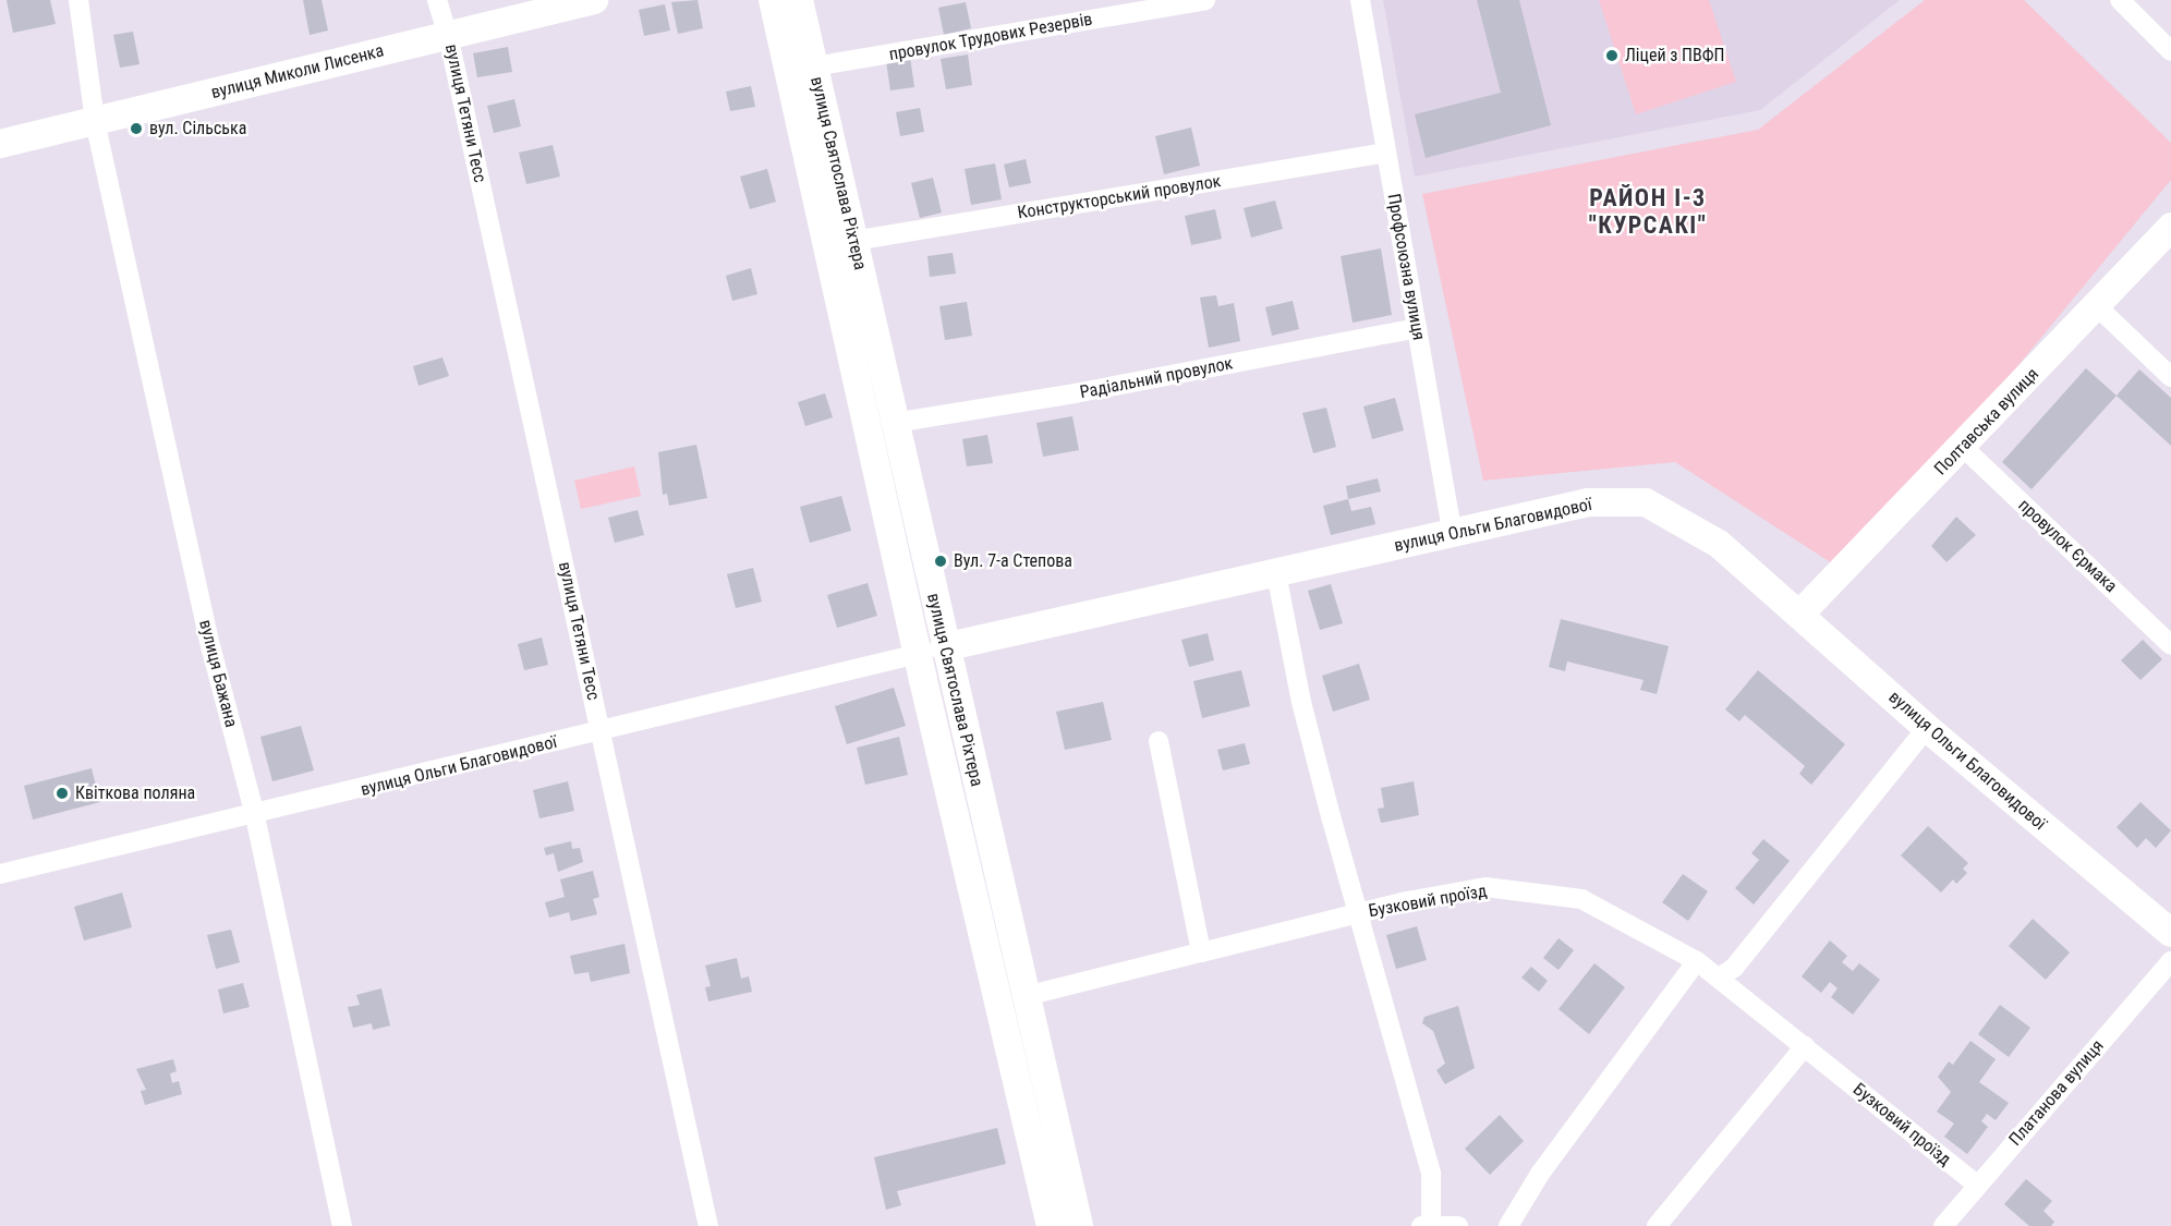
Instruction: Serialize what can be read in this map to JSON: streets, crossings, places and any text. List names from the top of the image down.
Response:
{
  "streets": {
    "street": [
      "провулок Трудових Резервів",
      "вулиця Миколи Лисенка",
      "вулиця Тетяни Тесс",
      "вулиця Святослава Ріхтера",
      "Конструкторський провулок",
      "Профсоюзна вулиця",
      "Радіальний провулок",
      "Полтавська вулиця",
      "вулиця Ольги Благовидової",
      "провулок Єрмака",
      "вулиця Бажана",
      "Бузковий проїзд",
      "Платанова вулиця"
    ]
  },
  "crossings": [
    ["провулок Трудових Резервів", "вулиця Святослава Ріхтера"],
    ["вулиця Миколи Лисенка", "вулиця Тетяни Тесс"],
    ["вулиця Миколи Лисенка", "вулиця Бажана"],
    ["вулиця Тетяни Тесс", "вулиця Ольги Благовидової"],
    ["вулиця Святослава Ріхтера", "Конструкторський провулок"],
    ["вулиця Святослава Ріхтера", "Радіальний провулок"],
    ["вулиця Святослава Ріхтера", "вулиця Ольги Благовидової"],
    ["вулиця Святослава Ріхтера", "Бузковий проїзд"],
    ["Конструкторський провулок", "Профсоюзна вулиця"],
    ["Профсоюзна вулиця", "Радіальний провулок"],
    ["Профсоюзна вулиця", "вулиця Ольги Благовидової"],
    ["Полтавська вулиця", "вулиця Ольги Благовидової"],
    ["Полтавська вулиця", "провулок Єрмака"],
    ["вулиця Ольги Благовидової", "вулиця Бажана"],
    ["Бузковий проїзд", "Платанова вулиця"]
  ],
  "districts": ["РАЙОН І-3 \"КУРСАКІ\""],
  "places": [
    "Ліцей з ПВФП",
    "вул. Сiльська",
    "Вул. 7-а Степова",
    "Квіткова поляна"
  ]
}
